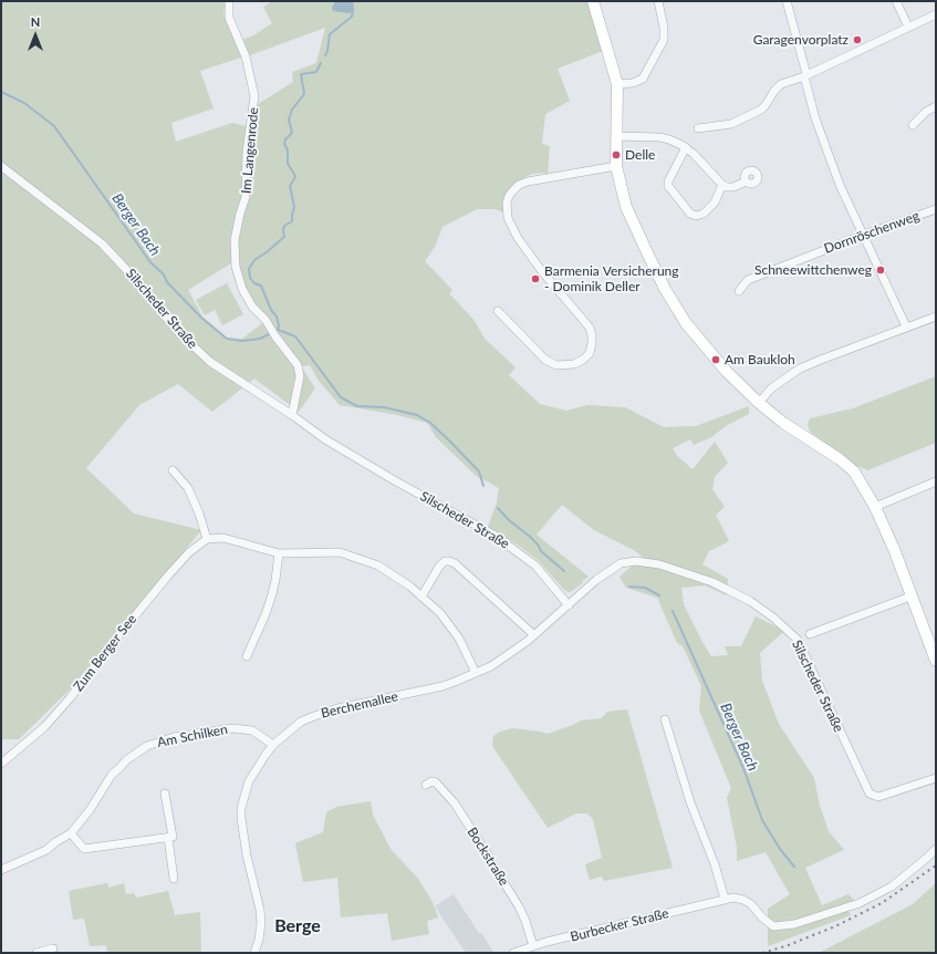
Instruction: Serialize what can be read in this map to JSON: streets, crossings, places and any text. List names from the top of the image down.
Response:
{
  "streets": {
    "street": [
      "Im Langenrode",
      "Dornröschenweg",
      "Silscheder Straße",
      "Zum Berger See",
      "Berchemallee",
      "Am Schilken",
      "Bockstraße",
      "Burbecker Straße"
    ]
  },
  "crossings": [
    ["Im Langenrode", "Silscheder Straße"],
    ["Silscheder Straße", "Berchemallee"],
    ["Berchemallee", "Am Schilken"],
    ["Bockstraße", "Burbecker Straße"]
  ],
  "districts": ["Berge"],
  "water": ["Berger Bach"],
  "places": [
    "Garagenvorplatz",
    "Delle",
    "Schneewittchenweg",
    "Barmenia Versicherung - Dominik Deller",
    "Am Baukloh"
  ],
  "north": "top"
}
